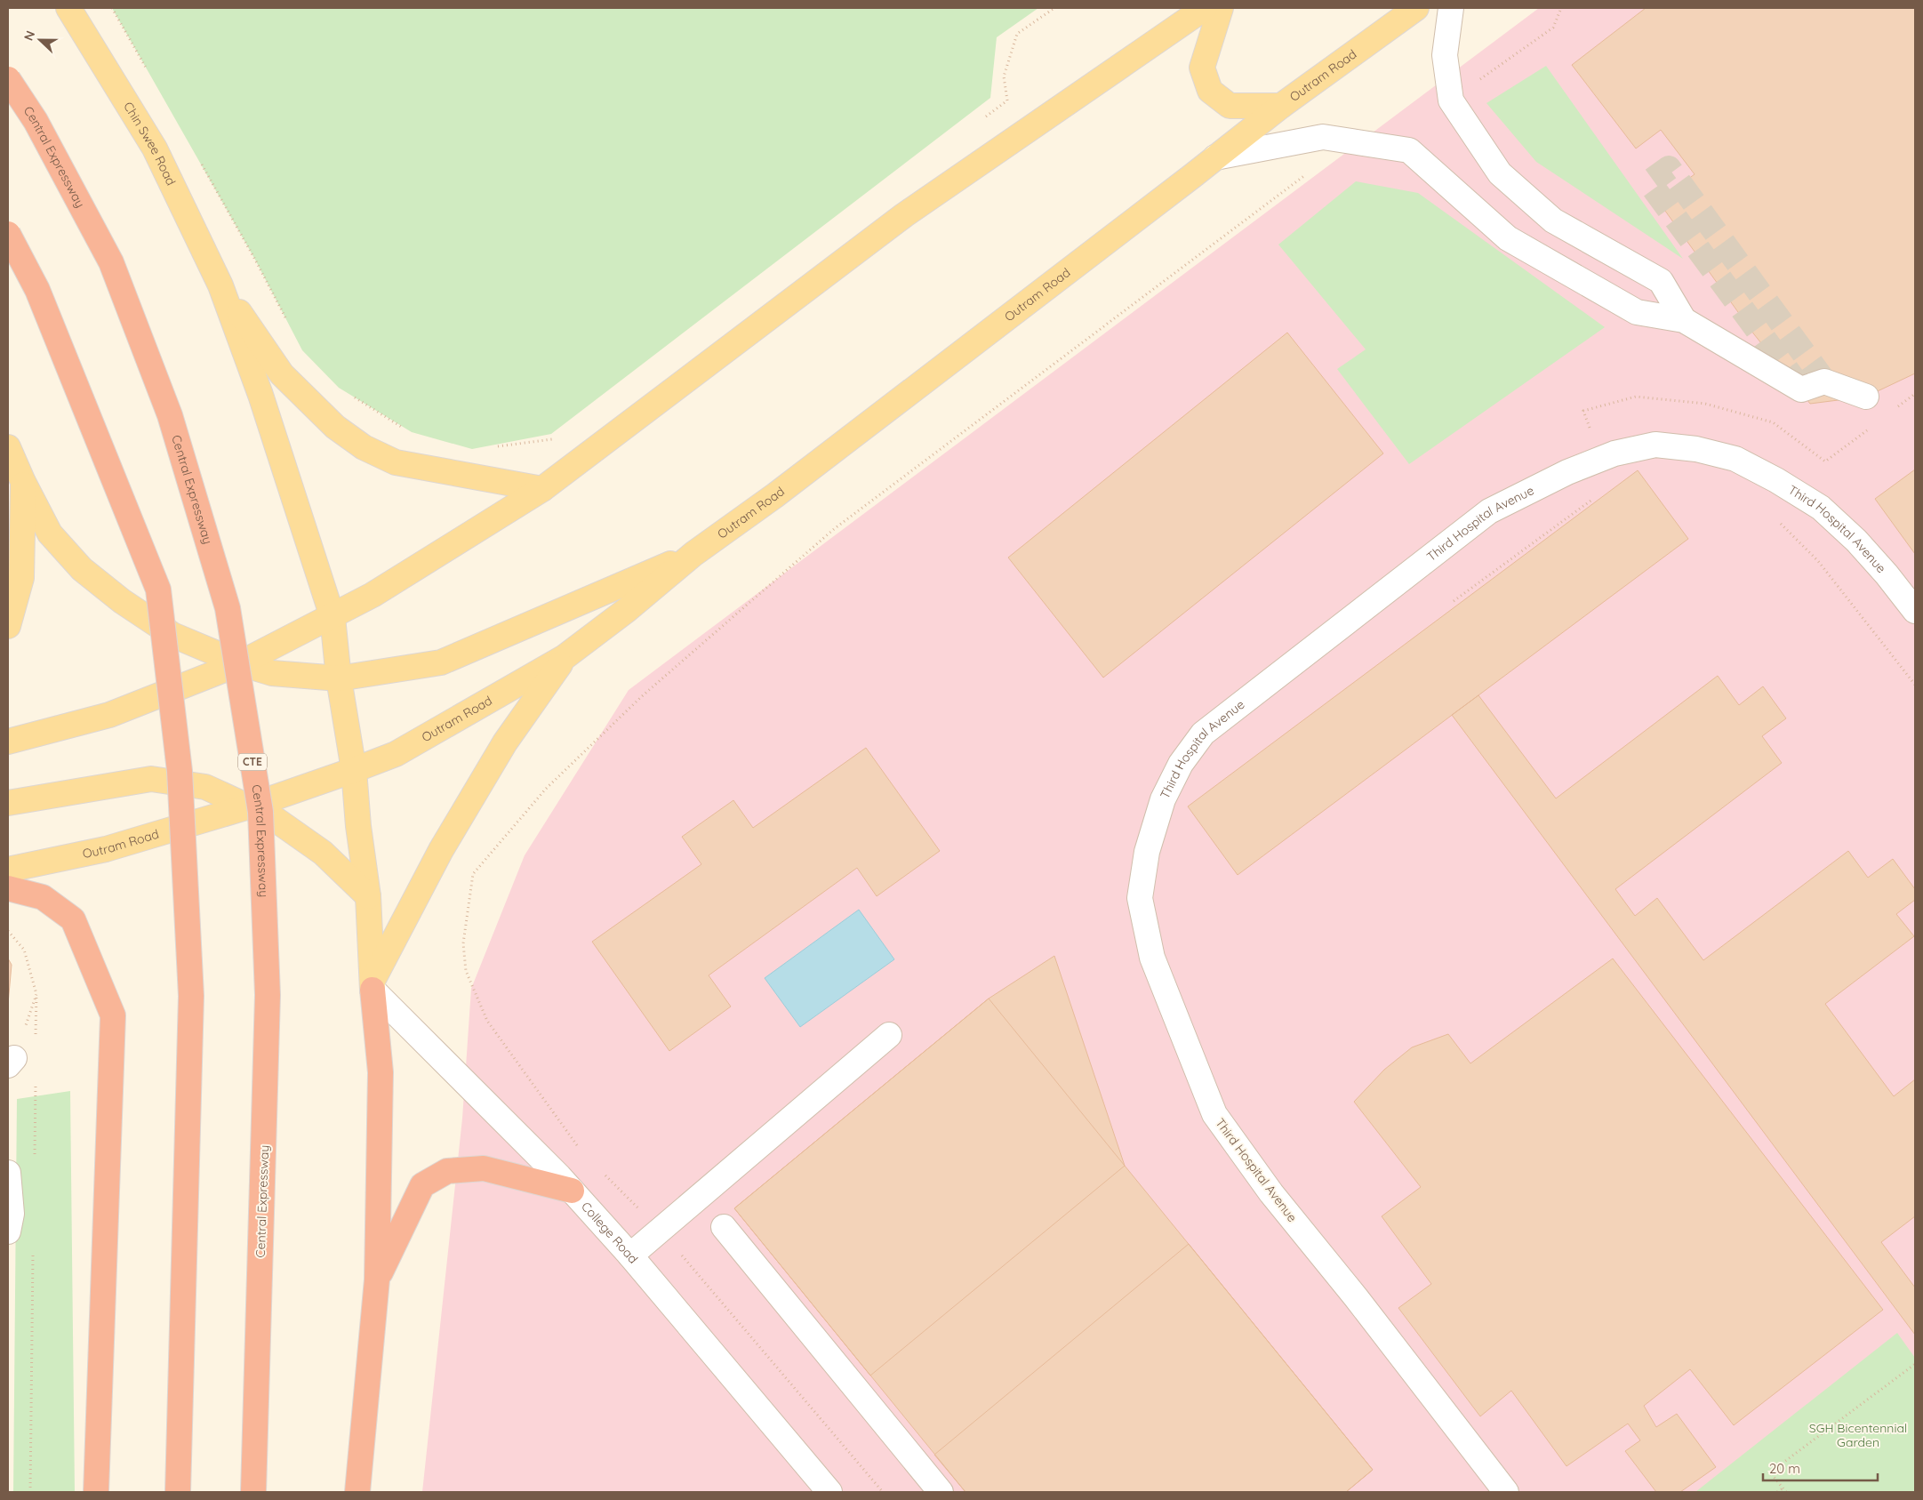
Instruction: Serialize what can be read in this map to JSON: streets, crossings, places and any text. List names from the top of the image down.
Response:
{
  "streets": {
    "highway": ["Central Expressway", "CTE"],
    "main road": ["Outram Road", "Chin Swee Road"],
    "street": ["Third Hospital Avenue", "College Road"]
  },
  "parks": ["SGH Bicentennial Garden"],
  "scale_bar": "20 m",
  "north": "left"
}
